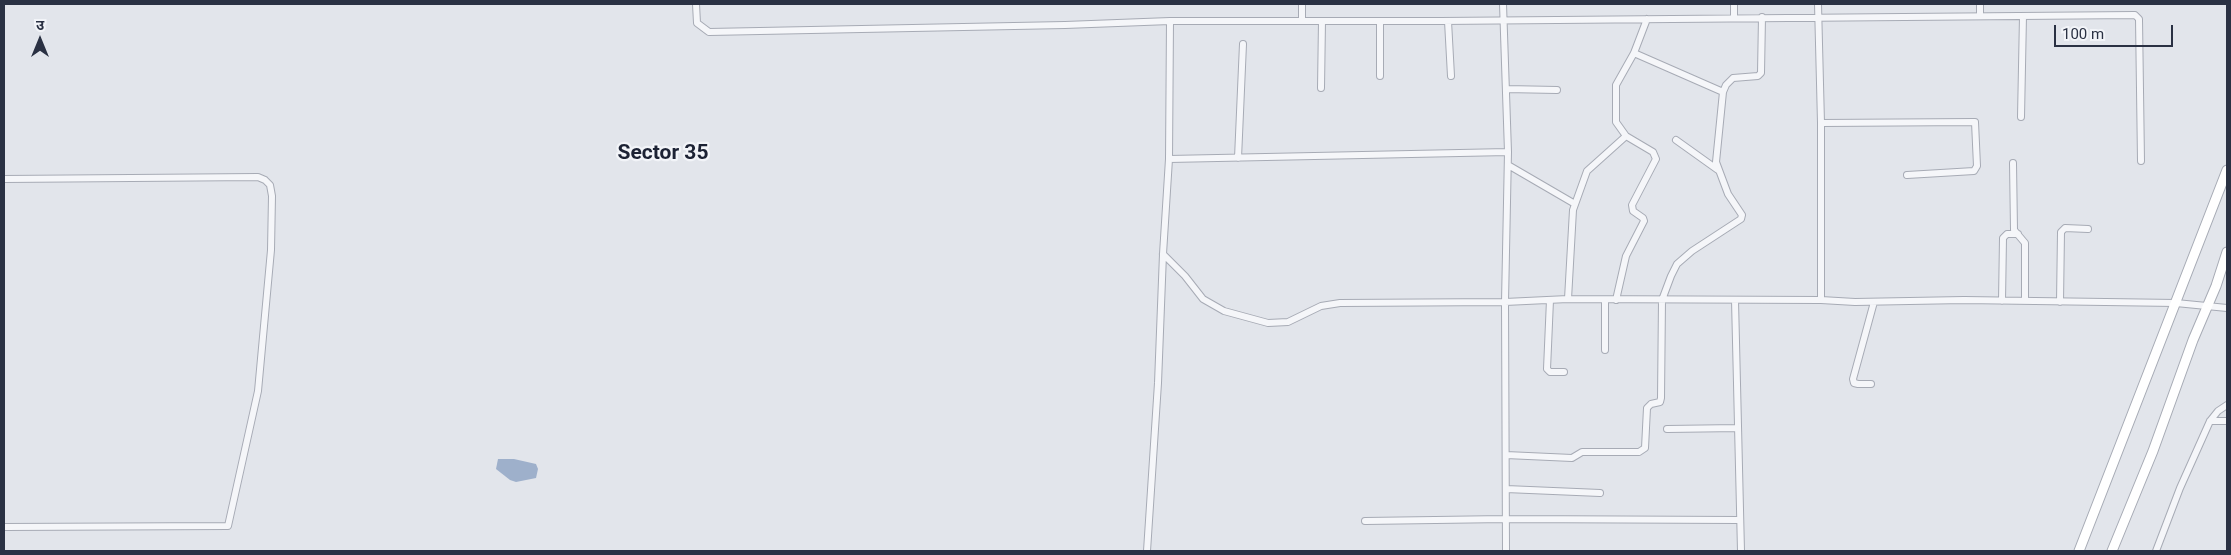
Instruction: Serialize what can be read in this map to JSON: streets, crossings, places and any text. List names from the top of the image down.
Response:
{
  "districts": ["Sector 35"],
  "scale_bar": "100 m",
  "north": "top"
}
